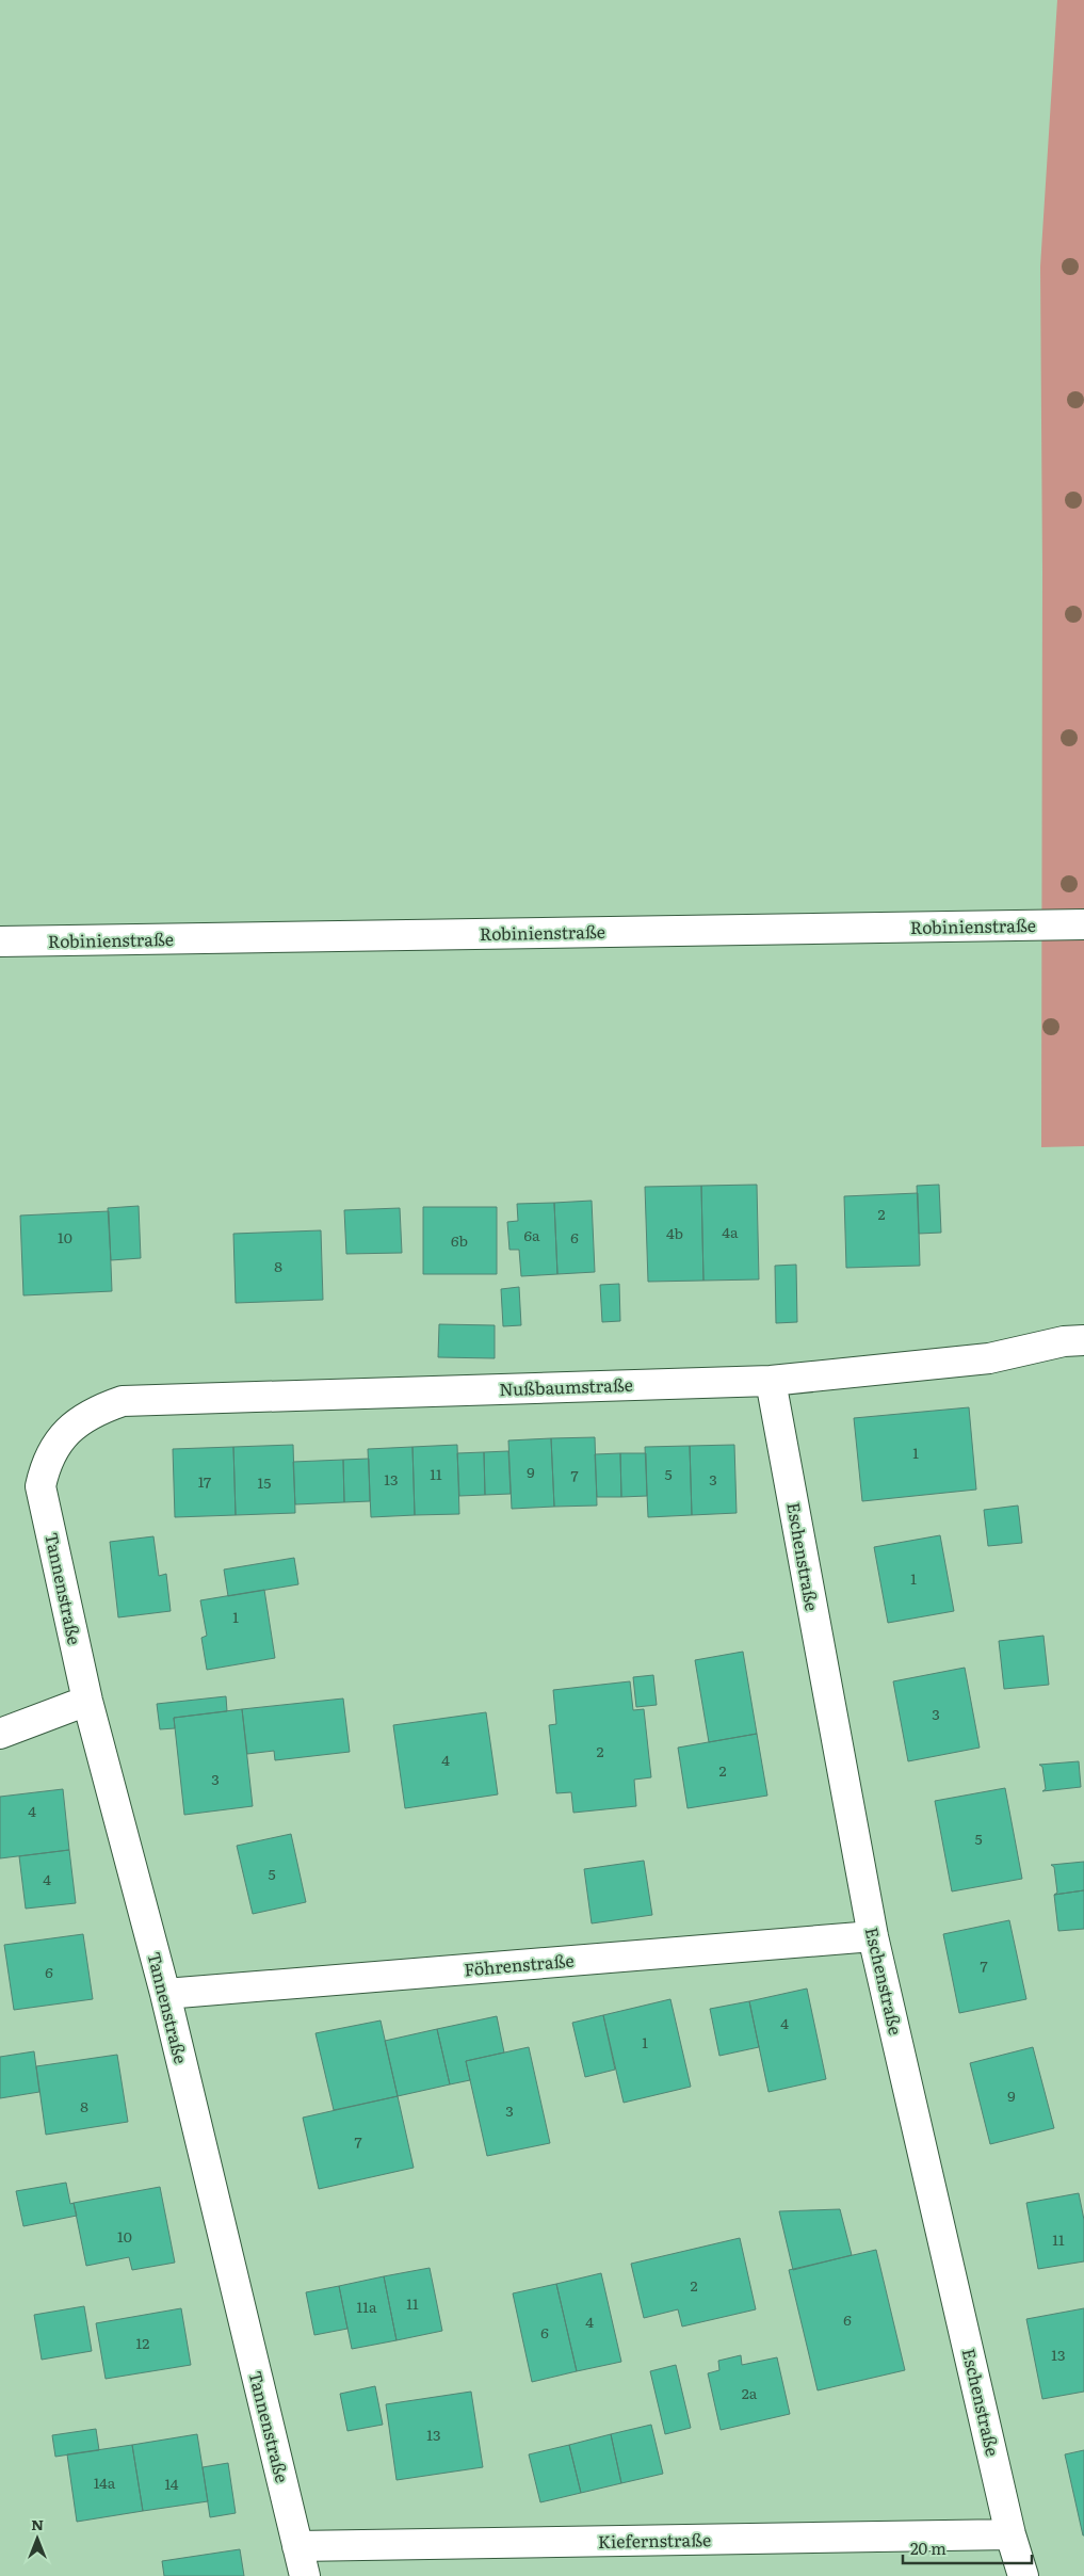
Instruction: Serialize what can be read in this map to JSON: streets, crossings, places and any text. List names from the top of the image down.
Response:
{
  "streets": {
    "street": [
      "Robinienstraße",
      "Nußbaumstraße",
      "Eschenstraße",
      "Tannenstraße",
      "Föhrenstraße",
      "Kiefernstraße"
    ]
  },
  "crossings": [
    ["Nußbaumstraße", "Eschenstraße"],
    ["Nußbaumstraße", "Tannenstraße"],
    ["Eschenstraße", "Föhrenstraße"],
    ["Eschenstraße", "Kiefernstraße"],
    ["Tannenstraße", "Föhrenstraße"],
    ["Tannenstraße", "Kiefernstraße"]
  ],
  "house_numbers": [
    "2",
    "4a",
    "4b",
    "6a",
    "10",
    "6",
    "6b",
    "8",
    "1",
    "9",
    "11",
    "5",
    "7",
    "13",
    "3",
    "17",
    "15",
    "1",
    "1",
    "3",
    "2",
    "4",
    "2",
    "3",
    "4",
    "5",
    "5",
    "4",
    "7",
    "6",
    "4",
    "1",
    "9",
    "8",
    "3",
    "7",
    "10",
    "11",
    "2",
    "11",
    "11a",
    "6",
    "4",
    "6",
    "12",
    "13",
    "2a",
    "13",
    "14a",
    "14"
  ],
  "scale_bar": "20 m",
  "north": "top"
}
